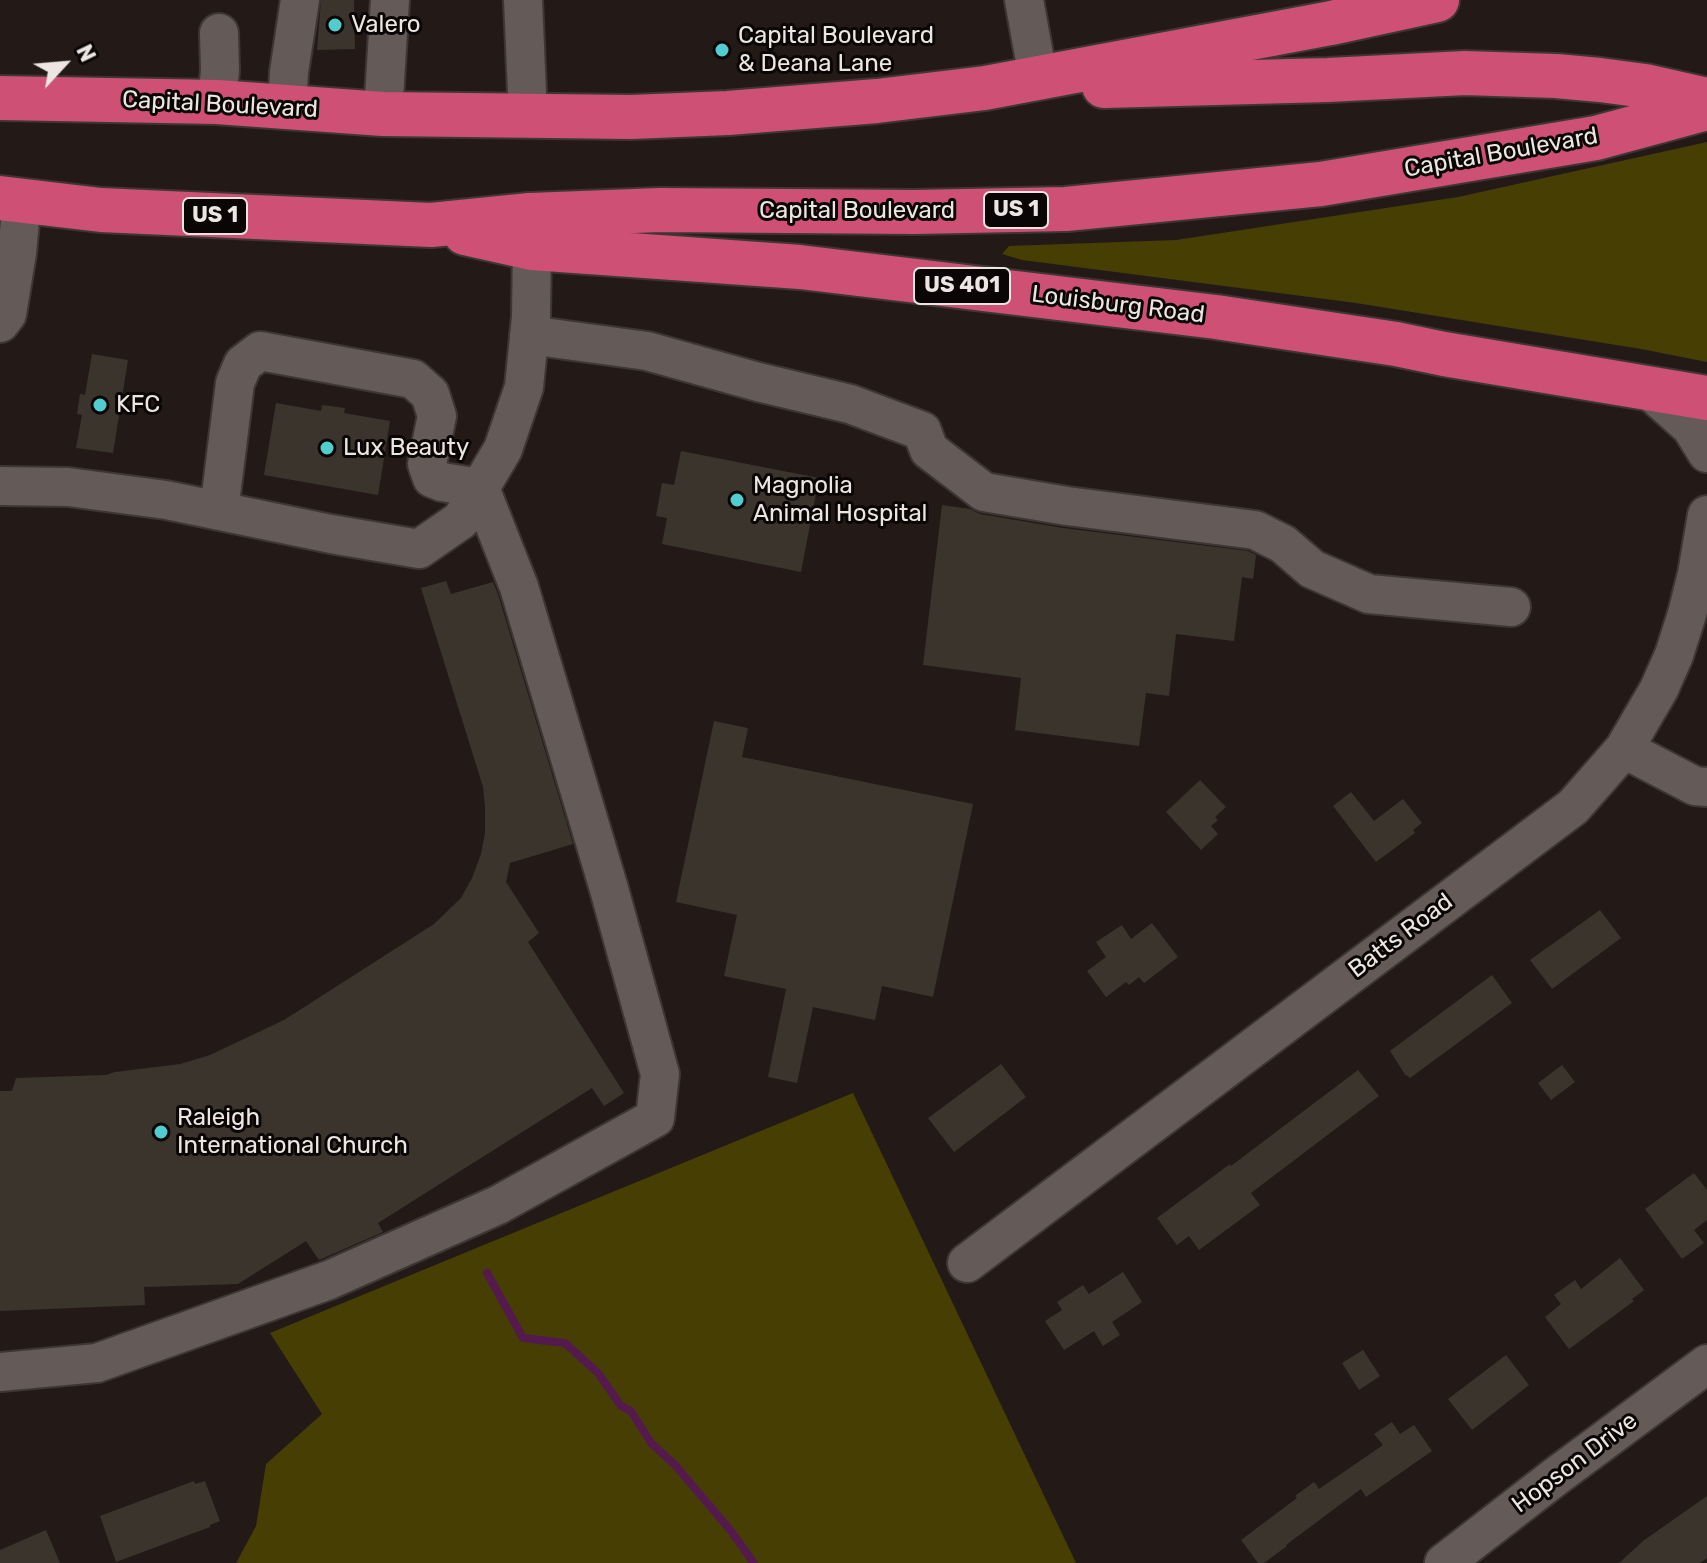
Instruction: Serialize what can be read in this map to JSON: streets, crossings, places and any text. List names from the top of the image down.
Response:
{
  "streets": {
    "highway": [
      "Capital Boulevard",
      "US 1",
      "US 401",
      "Louisburg Road"
    ],
    "street": ["Batts Road", "Hopson Drive"]
  },
  "crossings": [
    ["Capital Boulevard", "Louisburg Road"]
  ],
  "places": [
    "Valero",
    "Capital Boulevard & Deana Lane",
    "KFC",
    "Lux Beauty",
    "Magnolia Animal Hospital",
    "Raleigh International Church"
  ],
  "north": "top right"
}
